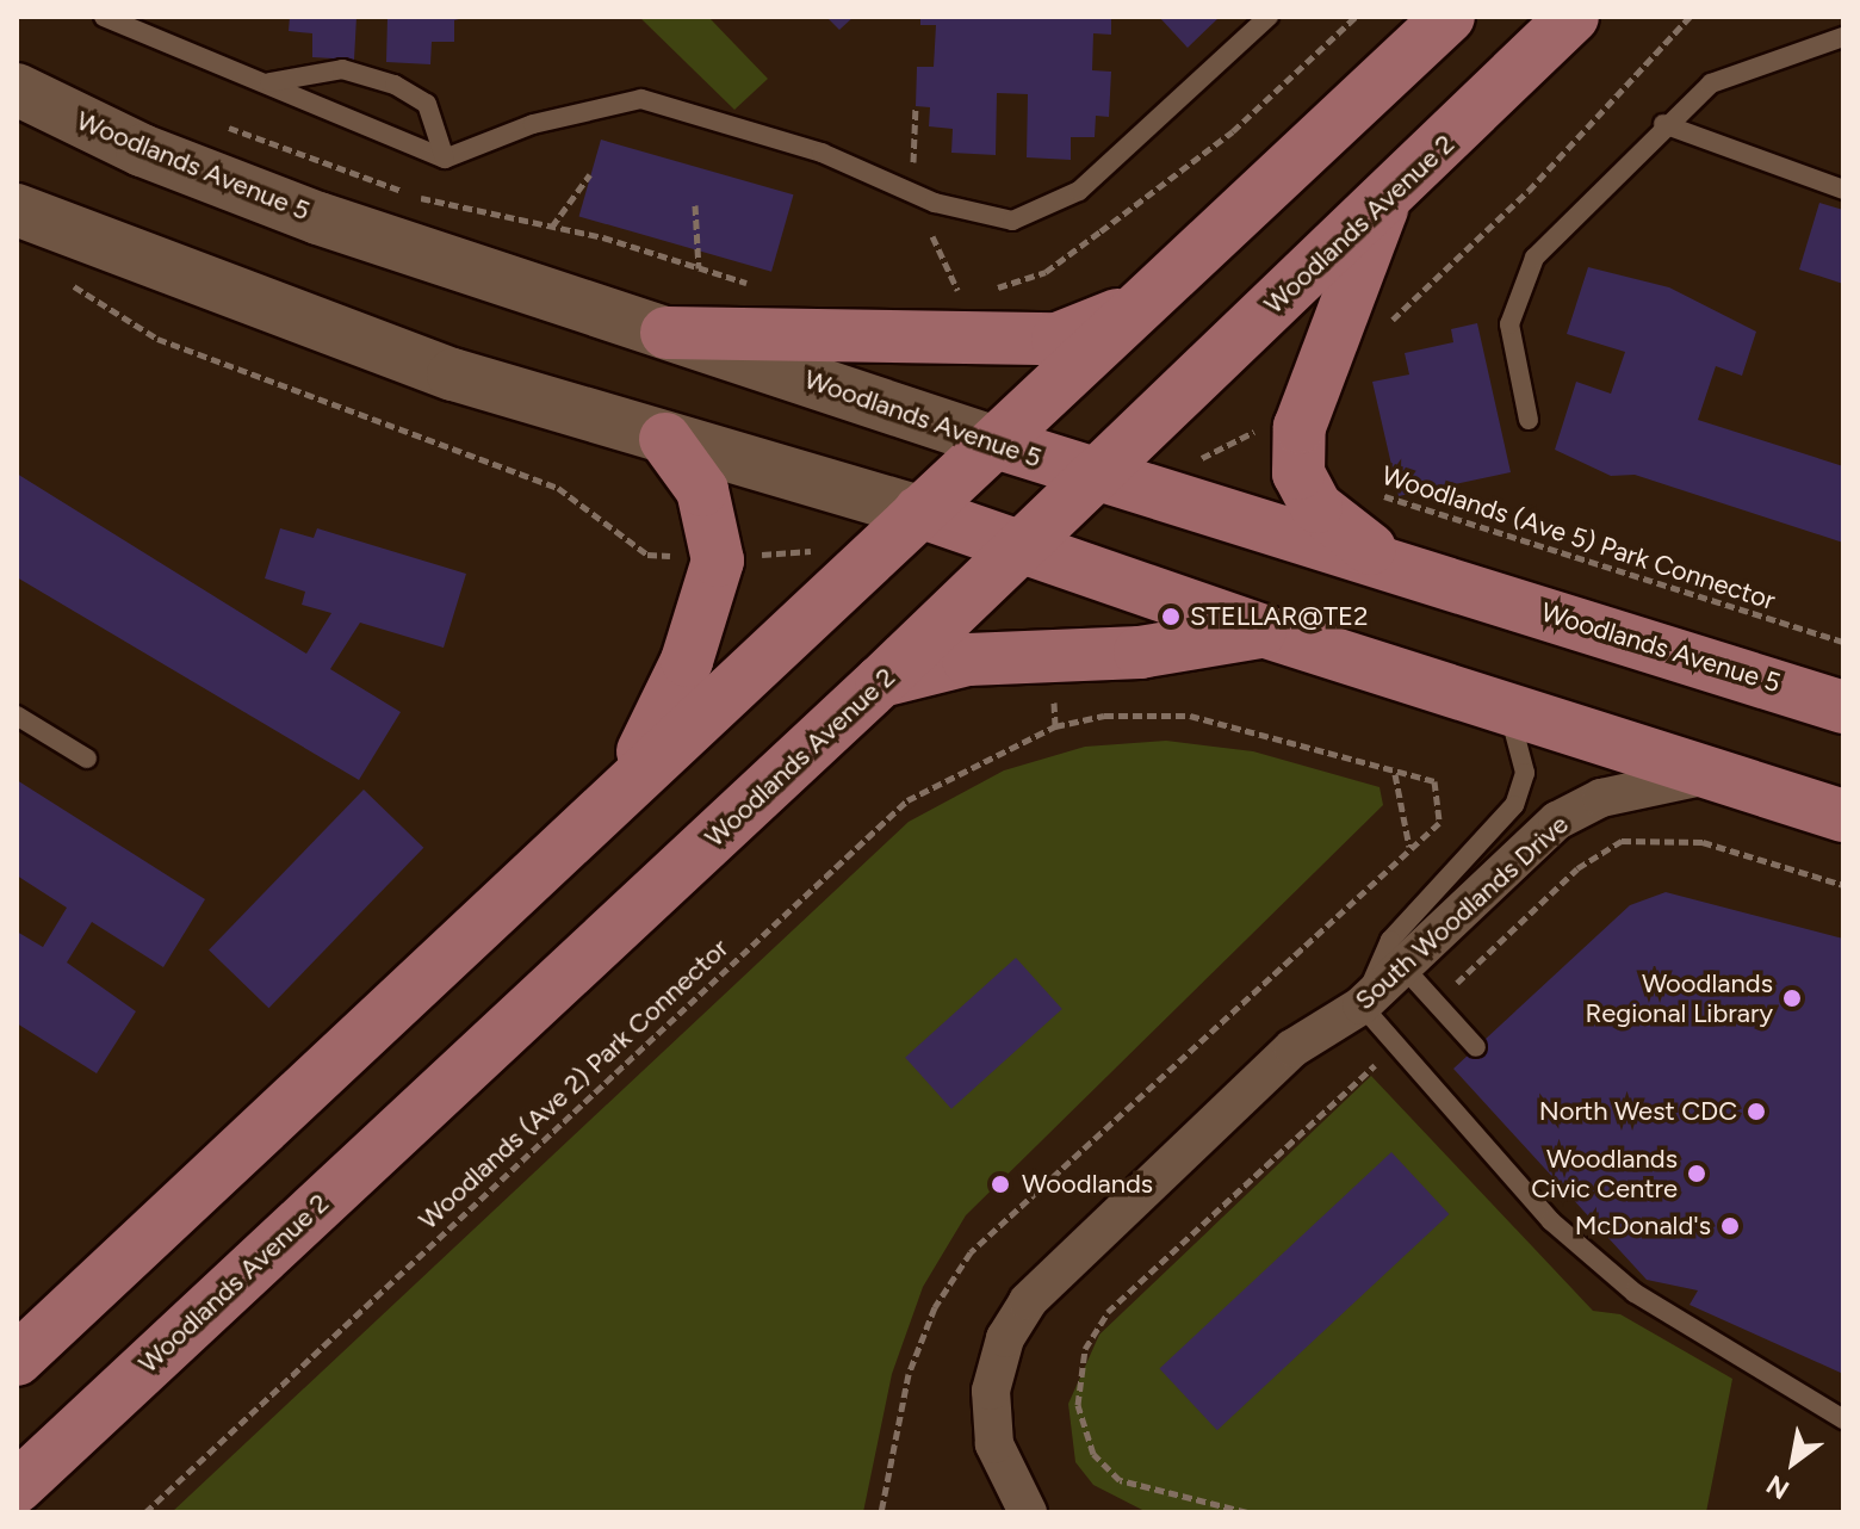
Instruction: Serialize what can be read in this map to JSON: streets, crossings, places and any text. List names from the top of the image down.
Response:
{
  "streets": {
    "main road": ["Woodlands Avenue 5", "Woodlands Avenue 2"],
    "street": ["South Woodlands Drive"],
    "path": ["Woodlands (Ave 5) Park Connector", "Woodlands (Ave 2) Park Connector"]
  },
  "crossings": [
    ["Woodlands Avenue 5", "Woodlands Avenue 2"]
  ],
  "places": [
    "STELLAR@TE2",
    "Woodlands Regional Library",
    "North West CDC",
    "Woodlands Civic Centre",
    "Woodlands",
    "McDonald's"
  ],
  "north": "bottom left"
}
